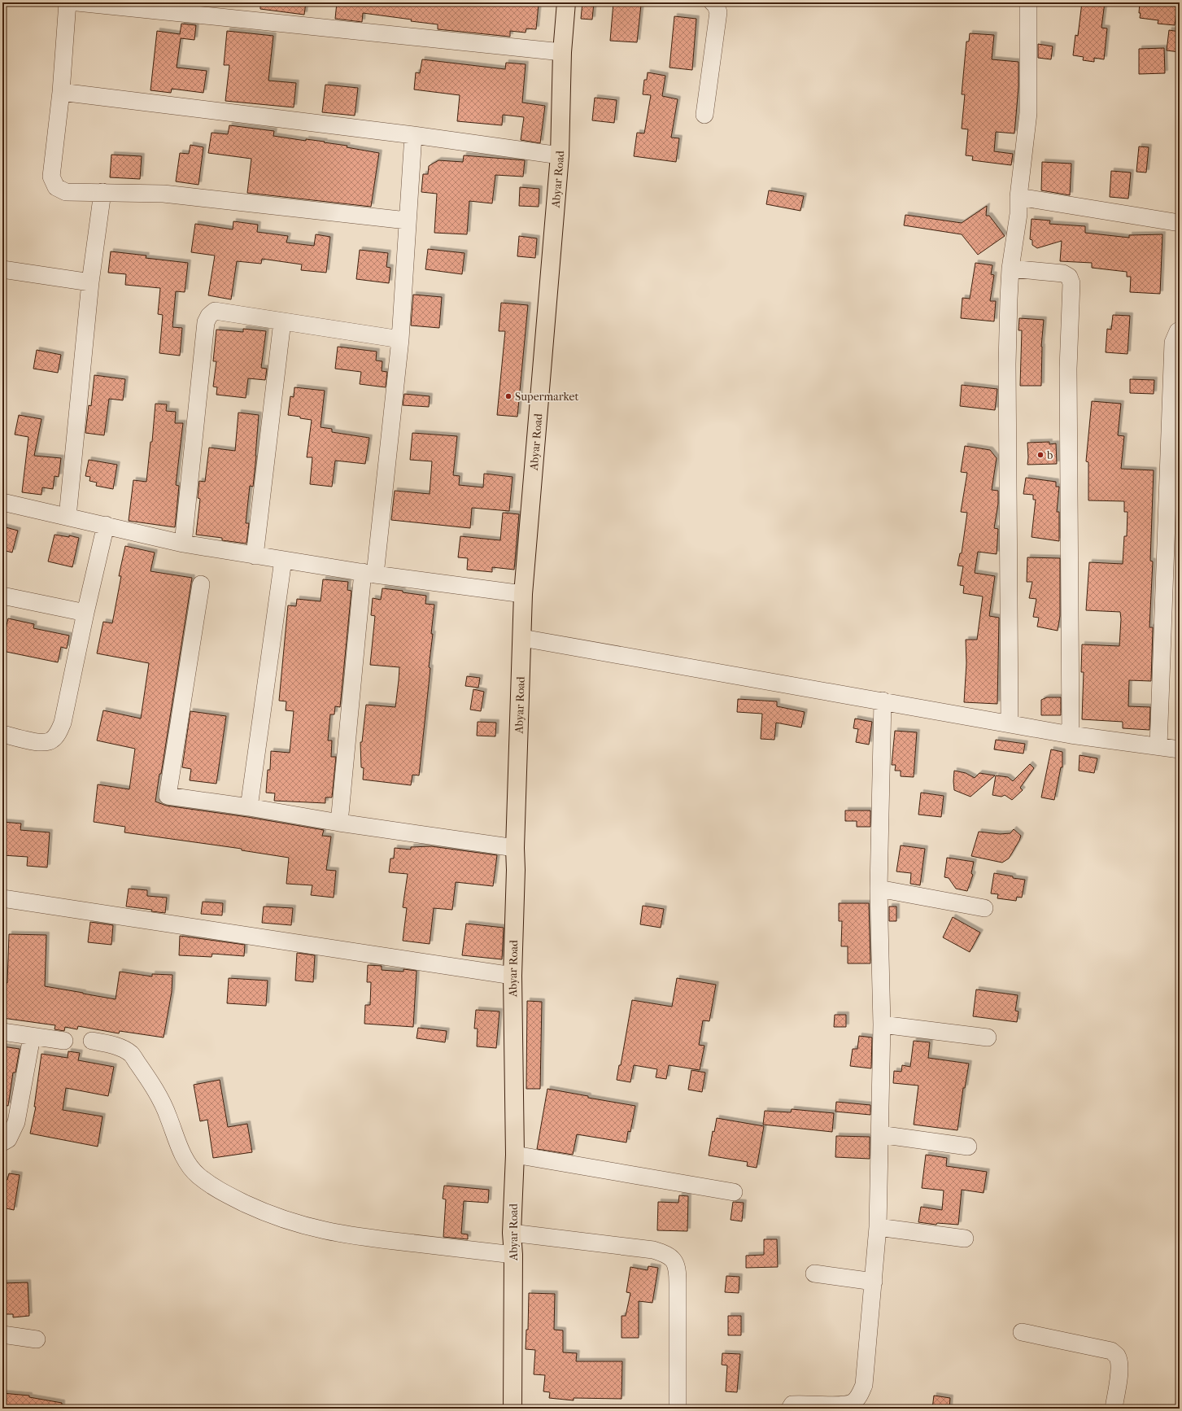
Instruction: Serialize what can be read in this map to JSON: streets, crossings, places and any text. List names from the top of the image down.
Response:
{
  "streets": {
    "main road": ["Abyar Road"]
  },
  "places": ["Supermarket", "b"]
}
